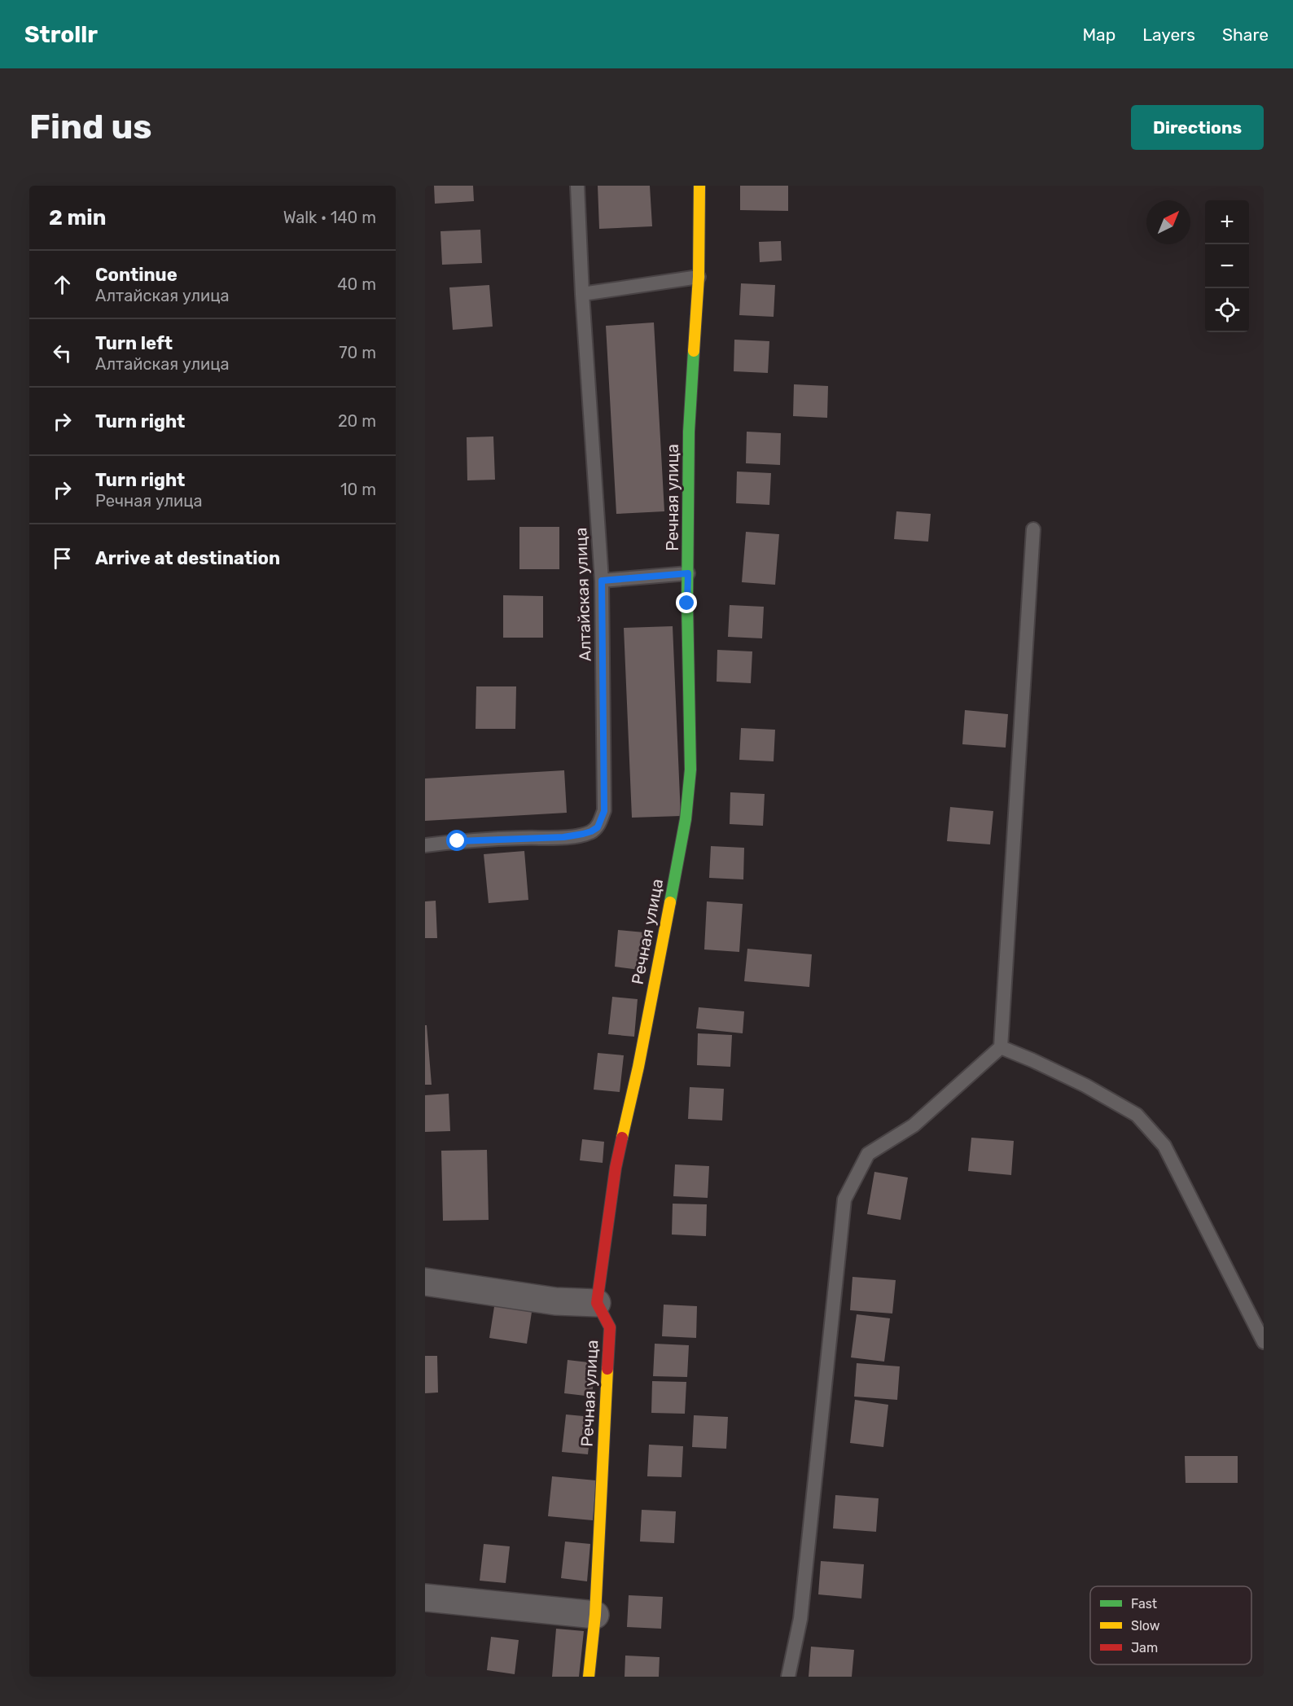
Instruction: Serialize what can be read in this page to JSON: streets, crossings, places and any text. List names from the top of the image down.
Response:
{
  "streets": {
    "street": ["Речная улица"],
    "lane": ["Алтайская улица"]
  },
  "legend": ["Fast", "Slow", "Jam"],
  "north": "top right",
  "page": {
    "header": "Strollr",
    "nav": ["Map", "Layers", "Share"],
    "buttons": "Directions",
    "title": "Find us",
    "heading": ["2 min", "Walk · 140 m"],
    "map_buttons": ["+", "−"],
    "list": [
      ["Continue", "Алтайская улица", "40 m"],
      ["Turn left", "Алтайская улица", "70 m"],
      ["Turn right", "20 m"],
      ["Turn right", "Речная улица", "10 m"],
      "Arrive at destination"
    ]
  }
}
